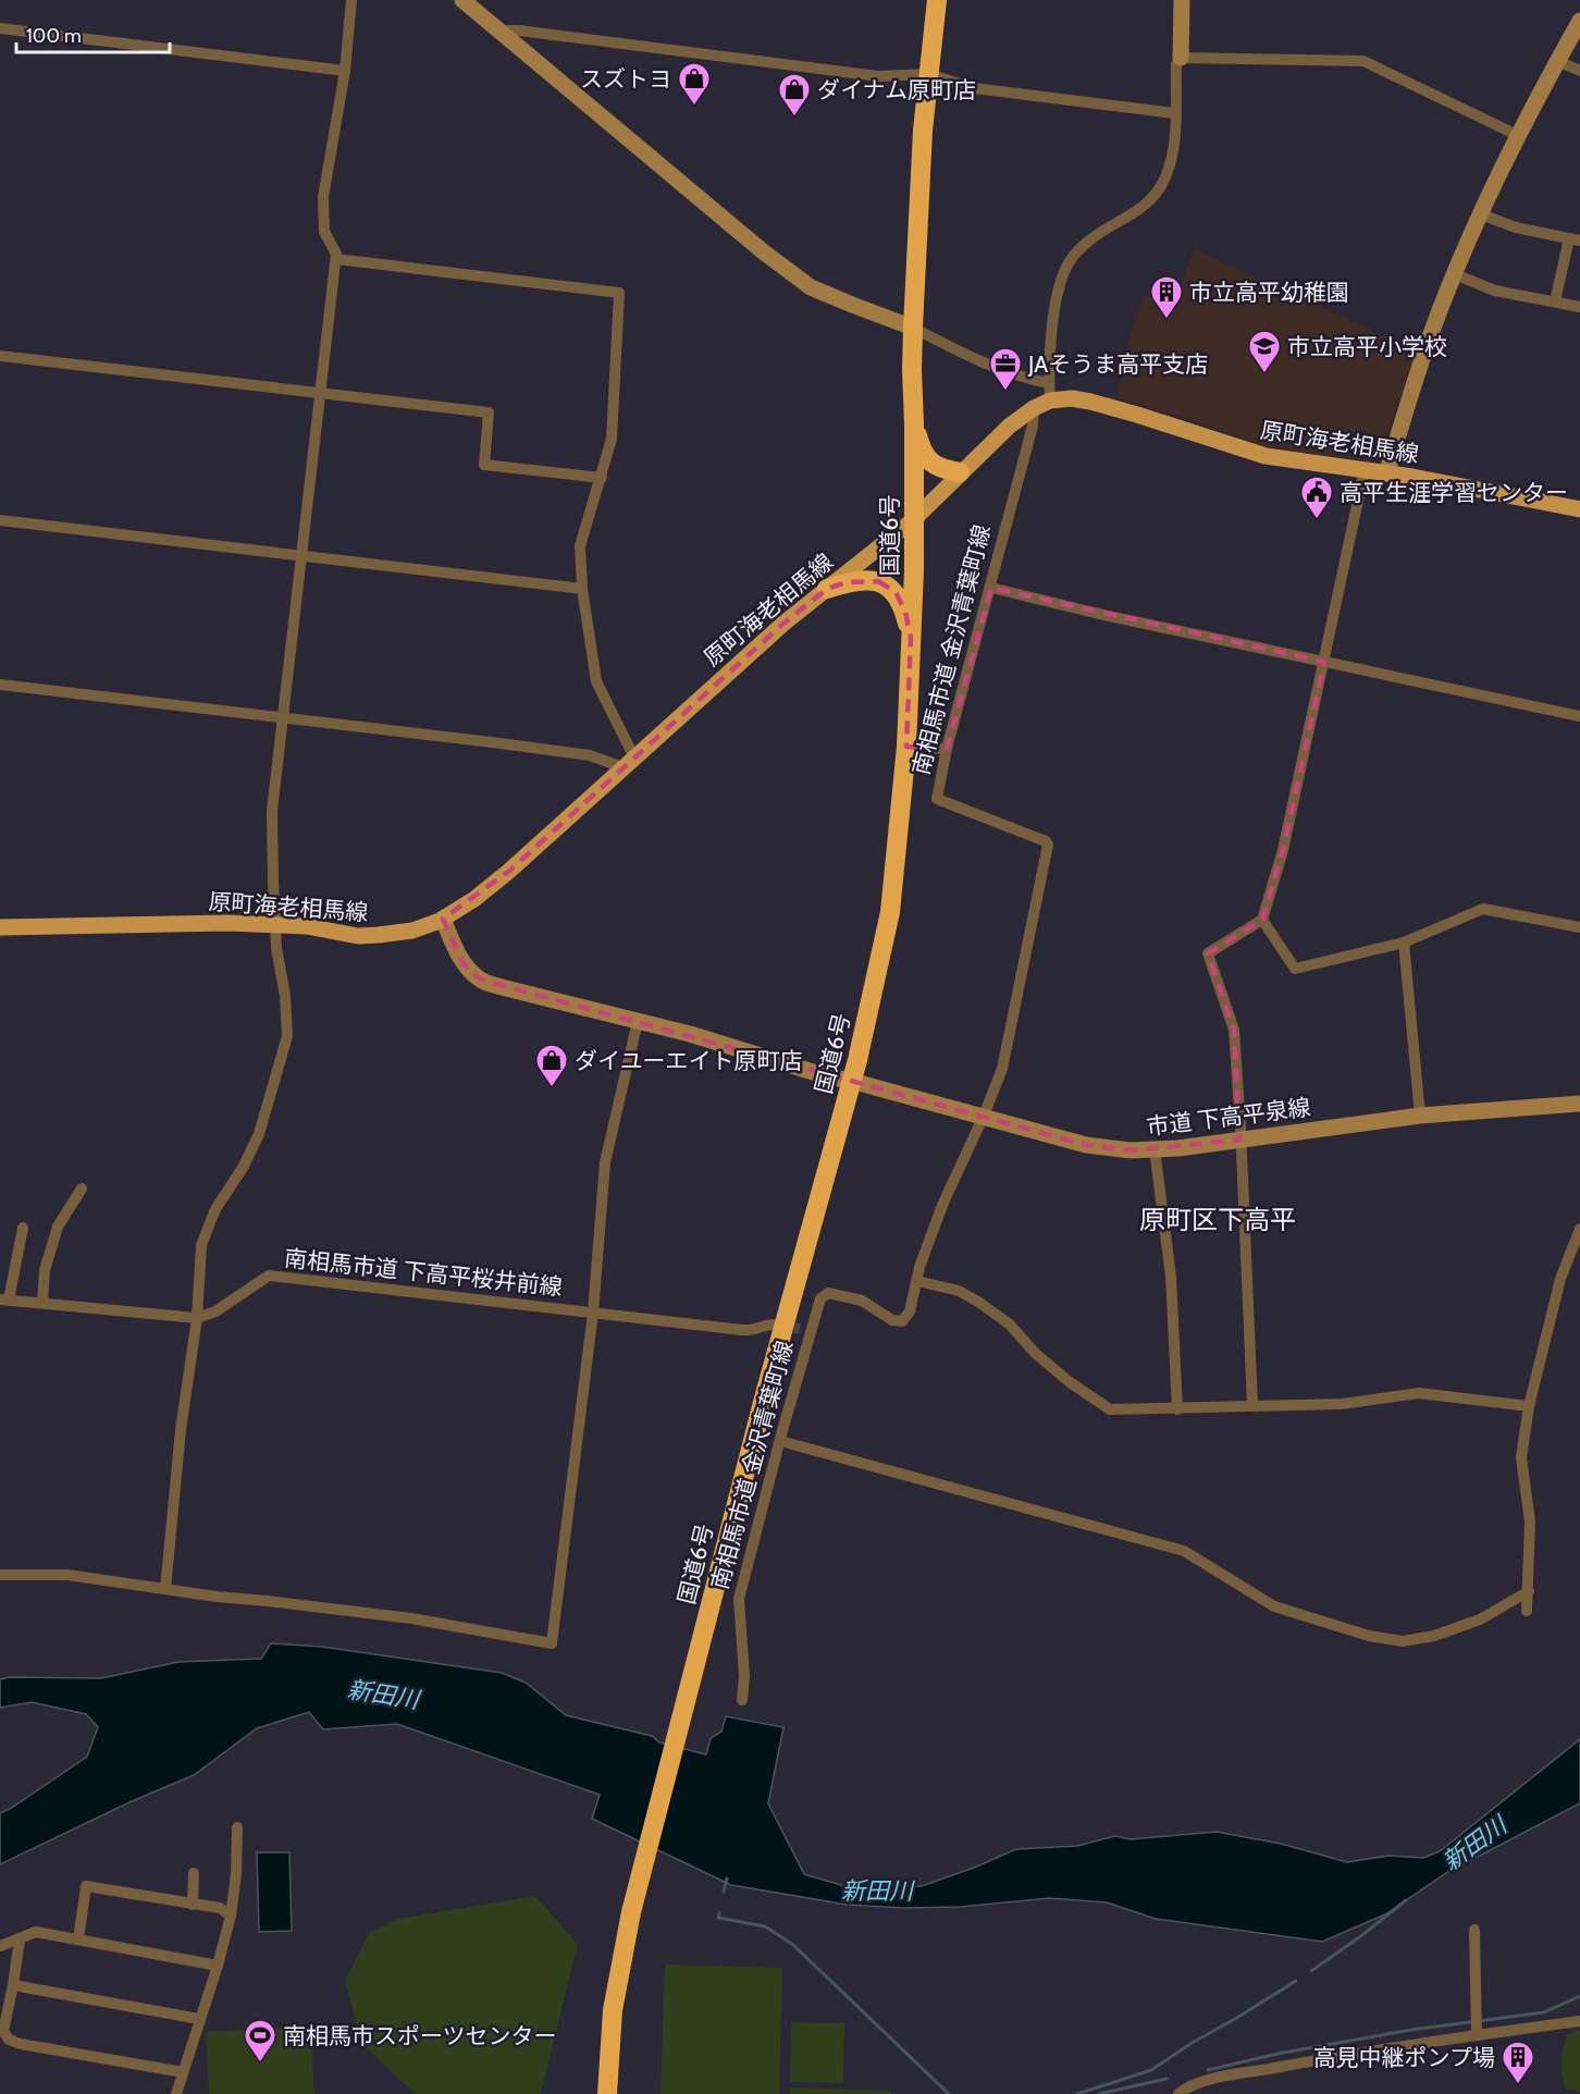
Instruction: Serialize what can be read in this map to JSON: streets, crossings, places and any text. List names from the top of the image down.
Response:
{
  "streets": {
    "highway": ["国道6号"],
    "main road": ["原町海老相馬線"],
    "street": ["南相馬市道 金沢青葉町線", "市道 下高平泉線", "南相馬市道 下高平桜井前線"]
  },
  "crossings": [
    ["原町海老相馬線", "国道6号"],
    ["原町海老相馬線", "南相馬市道 金沢青葉町線"],
    ["原町海老相馬線", "市道 下高平泉線"],
    ["国道6号", "市道 下高平泉線"],
    ["南相馬市道 金沢青葉町線", "市道 下高平泉線"]
  ],
  "districts": ["原町区下高平"],
  "water": ["新田川"],
  "places": {
    "shop": ["スズトヨ", "ダイナム原町店", "ダイユーエイト原町店"],
    "building": ["市立高平幼稚園", "高見中継ポンプ場"],
    "school or university": ["市立高平小学校"],
    "office": ["JAそうま高平支店"],
    "public building": ["高平生涯学習センター"],
    "sports": ["南相馬市スポーツセンター"]
  },
  "scale_bar": "100 m"
}
